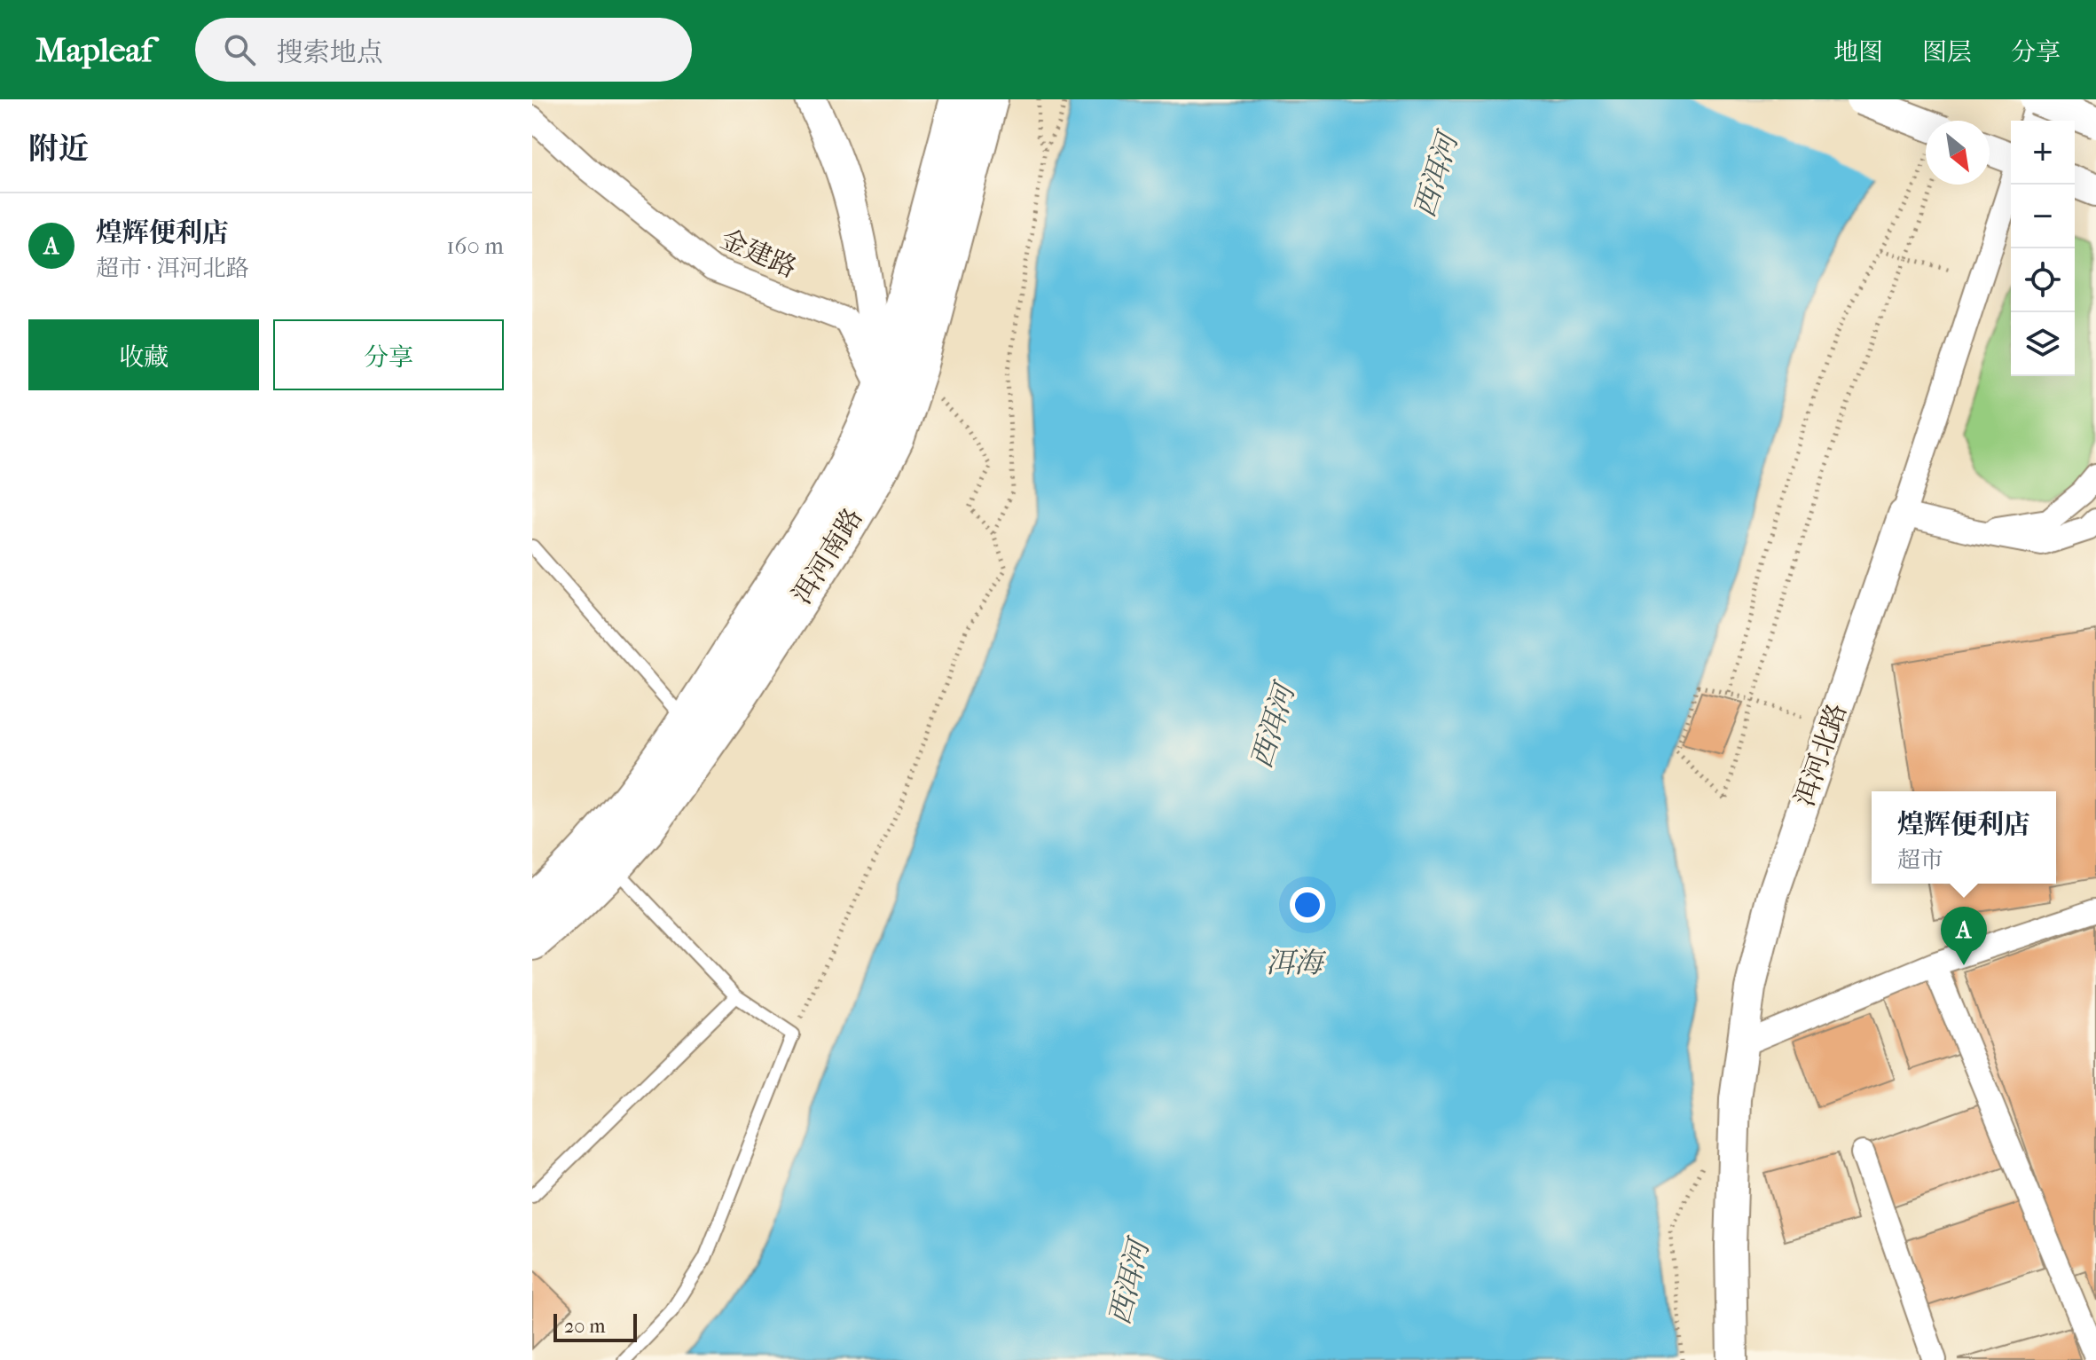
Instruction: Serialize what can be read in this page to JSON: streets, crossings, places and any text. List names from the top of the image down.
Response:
{
  "streets": {
    "main road": ["洱河南路"],
    "street": ["金建路", "洱河北路"]
  },
  "crossings": [
    ["金建路", "洱河南路"]
  ],
  "water": ["西洱河", "洱海"],
  "scale_bar": "20 m",
  "north": "bottom right",
  "page": {
    "header": "Mapleaf",
    "search": "搜索地点",
    "nav": ["地图", "图层", "分享"],
    "heading": "附近",
    "map_buttons": ["+", "−"],
    "list": [
      {
        "mark": "A",
        "name": "煌辉便利店",
        "note": "超市 · 洱河北路",
        "value": "160 m"
      }
    ],
    "buttons": ["收藏", "分享"],
    "popup": ["煌辉便利店", "超市"],
    "pins": "A",
    "scale": "20 m"
  }
}
